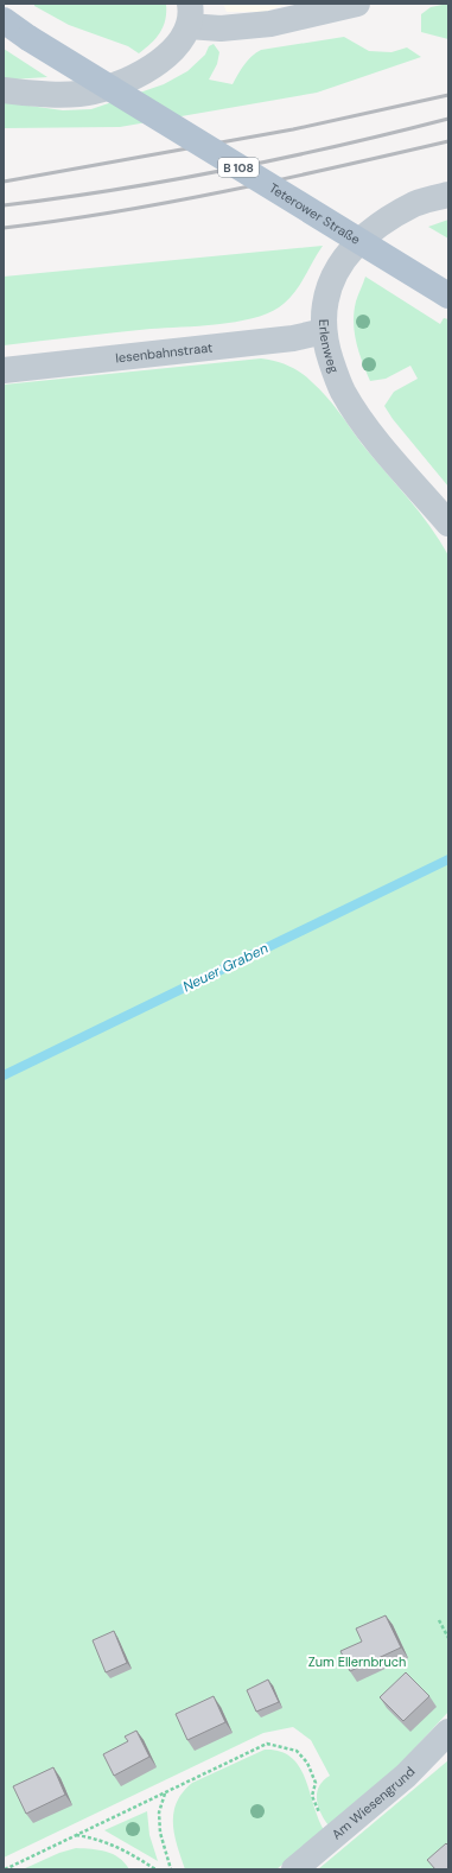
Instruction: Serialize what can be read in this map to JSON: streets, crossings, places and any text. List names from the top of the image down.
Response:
{
  "streets": {
    "main road": ["B 108", "Teterower Straße"],
    "street": ["Erlenweg", "Iesenbahnstraat", "Am Wiesengrund"]
  },
  "crossings": [
    ["Erlenweg", "Iesenbahnstraat"]
  ],
  "water": ["Neuer Graben"],
  "parks": ["Zum Ellernbruch"]
}
